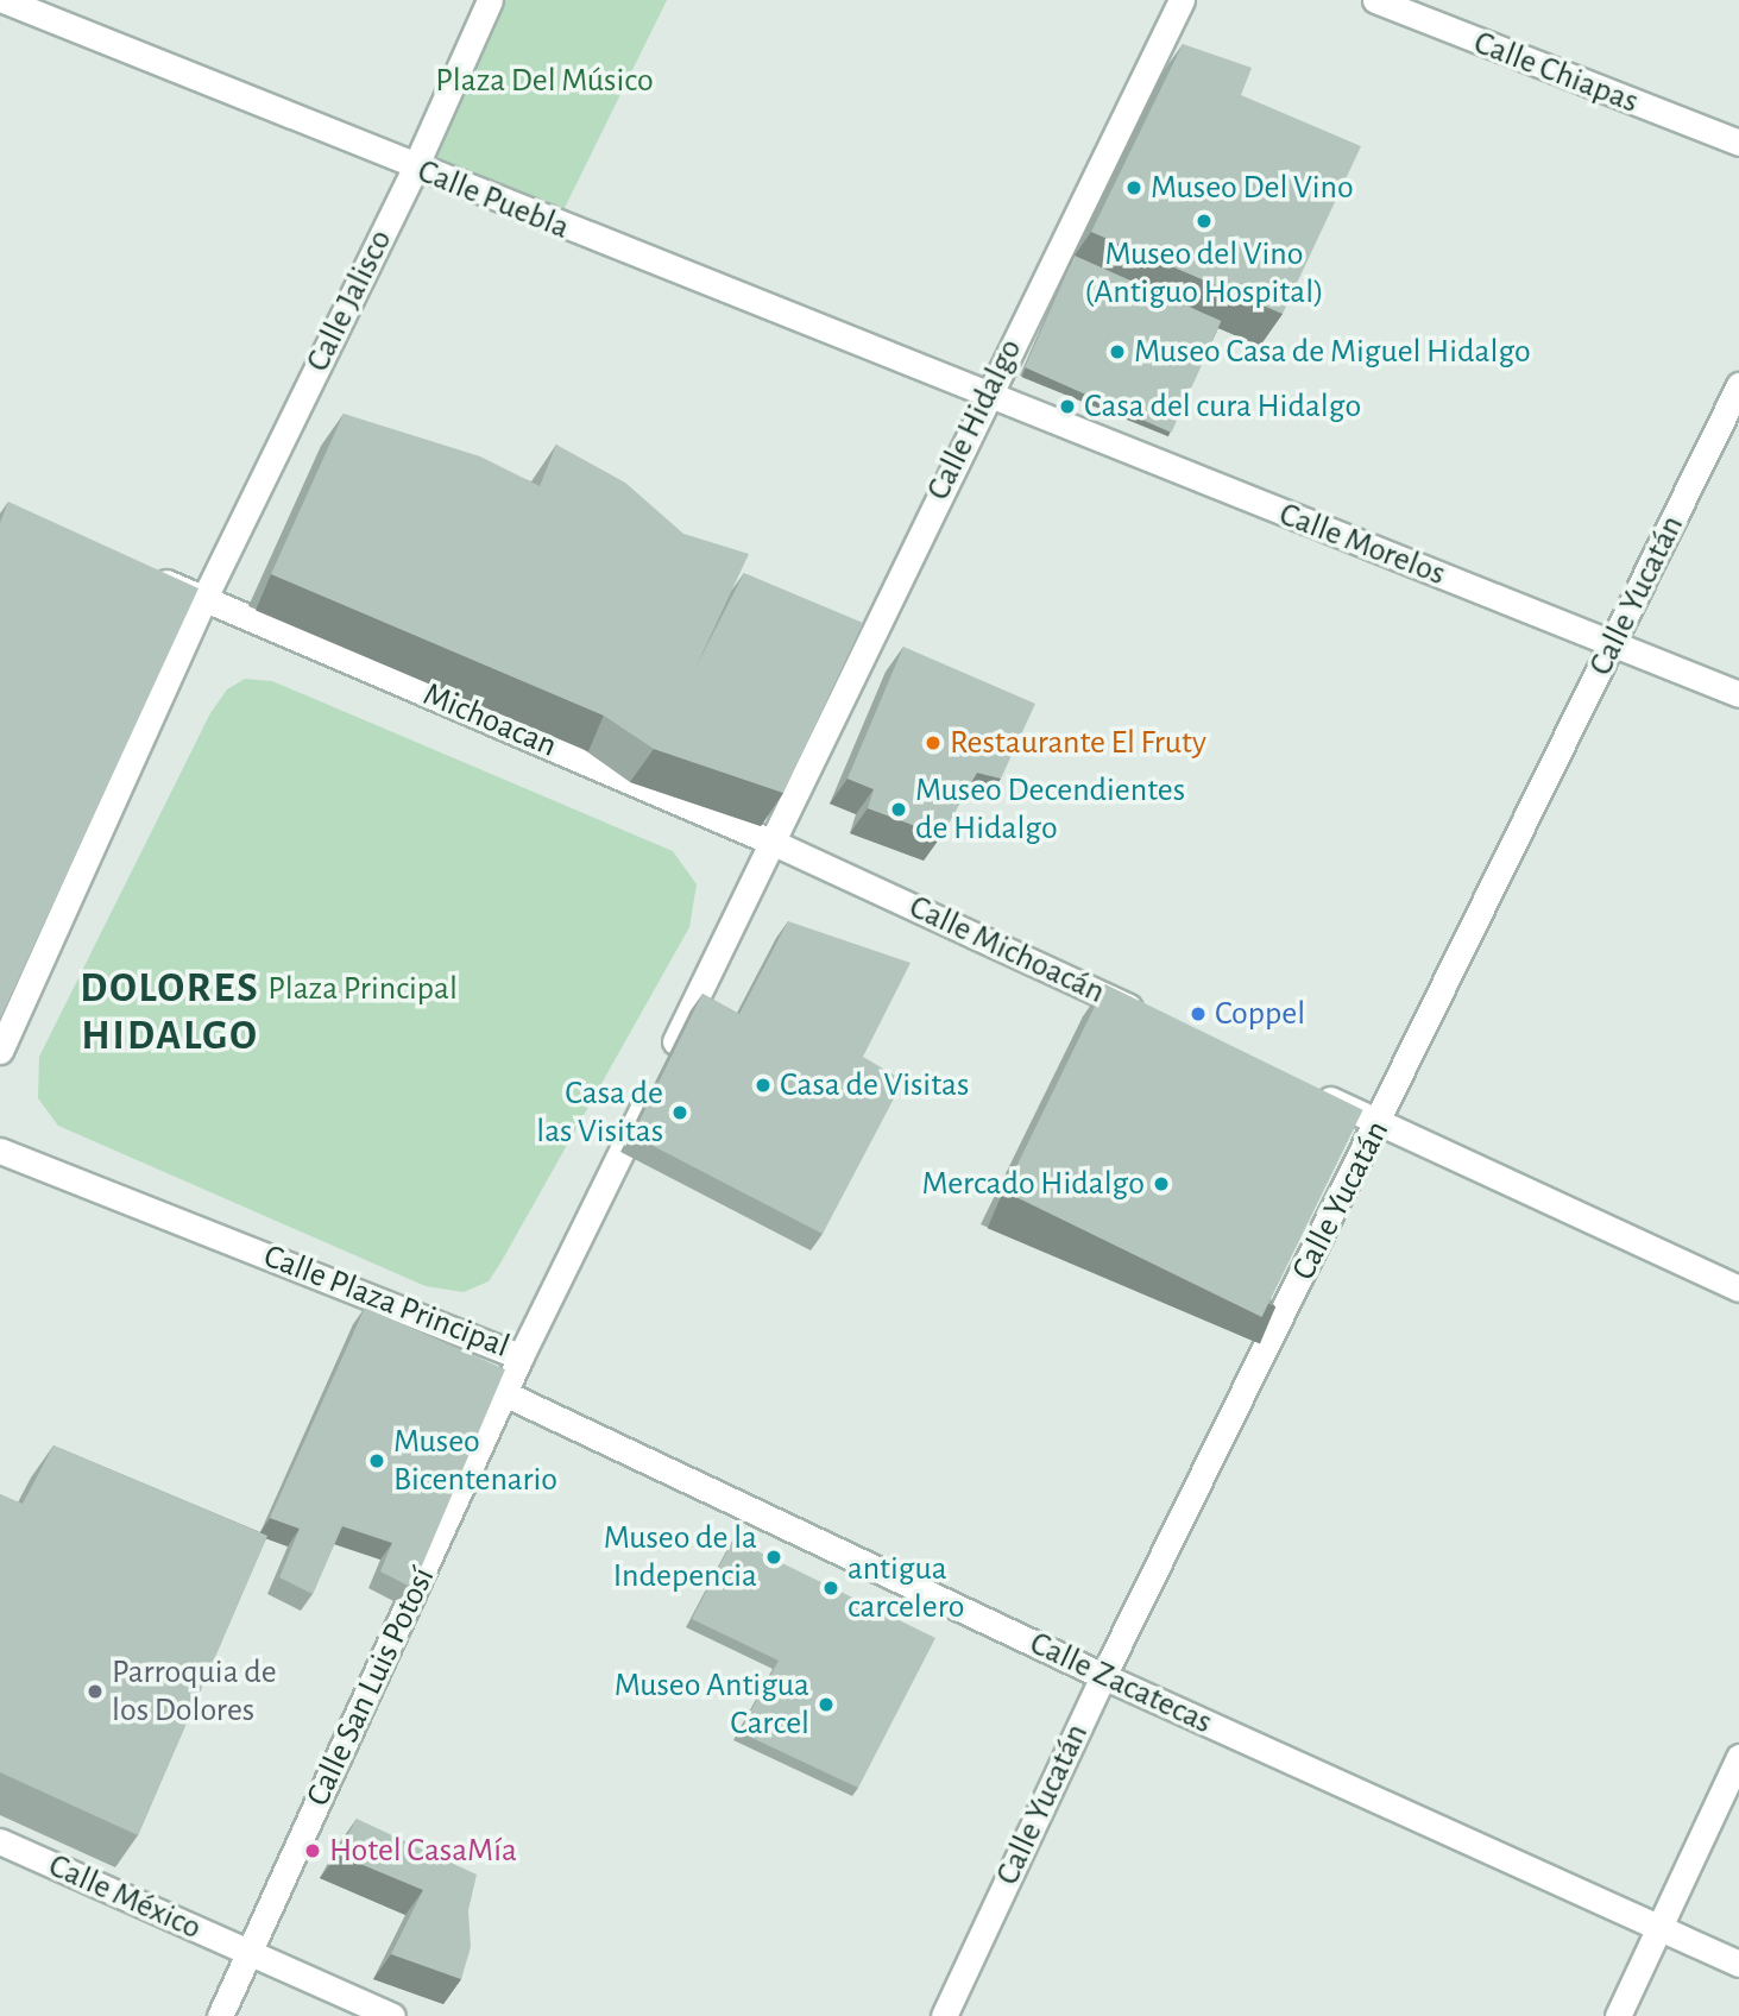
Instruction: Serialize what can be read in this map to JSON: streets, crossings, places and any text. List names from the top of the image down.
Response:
{
  "streets": {
    "street": [
      "Calle Chiapas",
      "Calle Puebla",
      "Calle Jalisco",
      "Calle Hidalgo",
      "Calle Morelos",
      "Calle Yucatán",
      "Michoacan",
      "Calle Michoacán",
      "Calle Plaza Principal",
      "Calle Zacatecas",
      "Calle San Luis Potosí",
      "Calle México"
    ]
  },
  "crossings": [
    ["Calle Puebla", "Calle Jalisco"],
    ["Calle Puebla", "Calle Hidalgo"],
    ["Calle Puebla", "Calle Morelos"],
    ["Calle Jalisco", "Michoacan"],
    ["Calle Hidalgo", "Calle Morelos"],
    ["Calle Hidalgo", "Michoacan"],
    ["Calle Hidalgo", "Calle Michoacán"],
    ["Calle Hidalgo", "Calle Plaza Principal"],
    ["Calle Morelos", "Calle Yucatán"],
    ["Calle Yucatán", "Calle Zacatecas"],
    ["Michoacan", "Calle Michoacán"],
    ["Michoacan", "Calle Plaza Principal"],
    ["Calle Michoacán", "Calle Plaza Principal"],
    ["Calle Plaza Principal", "Calle San Luis Potosí"],
    ["Calle Zacatecas", "Calle San Luis Potosí"],
    ["Calle San Luis Potosí", "Calle México"]
  ],
  "districts": ["DOLORES HIDALGO"],
  "parks": ["Plaza Del Músico", "Plaza Principal"],
  "places": [
    "Museo Del Vino",
    "Museo del Vino (Antiguo Hospital)",
    "Museo Casa de Miguel Hidalgo",
    "Casa del cura Hidalgo",
    "Restaurante El Fruty",
    "Museo Decendientes de Hidalgo",
    "Coppel",
    "Casa de Visitas",
    "Casa de las Visitas",
    "Mercado Hidalgo",
    "Museo Bicentenario",
    "Museo de la Indepencia",
    "antigua carcelero",
    "Parroquia de los Dolores",
    "Museo Antigua Carcel",
    "Hotel CasaMía"
  ]
}
